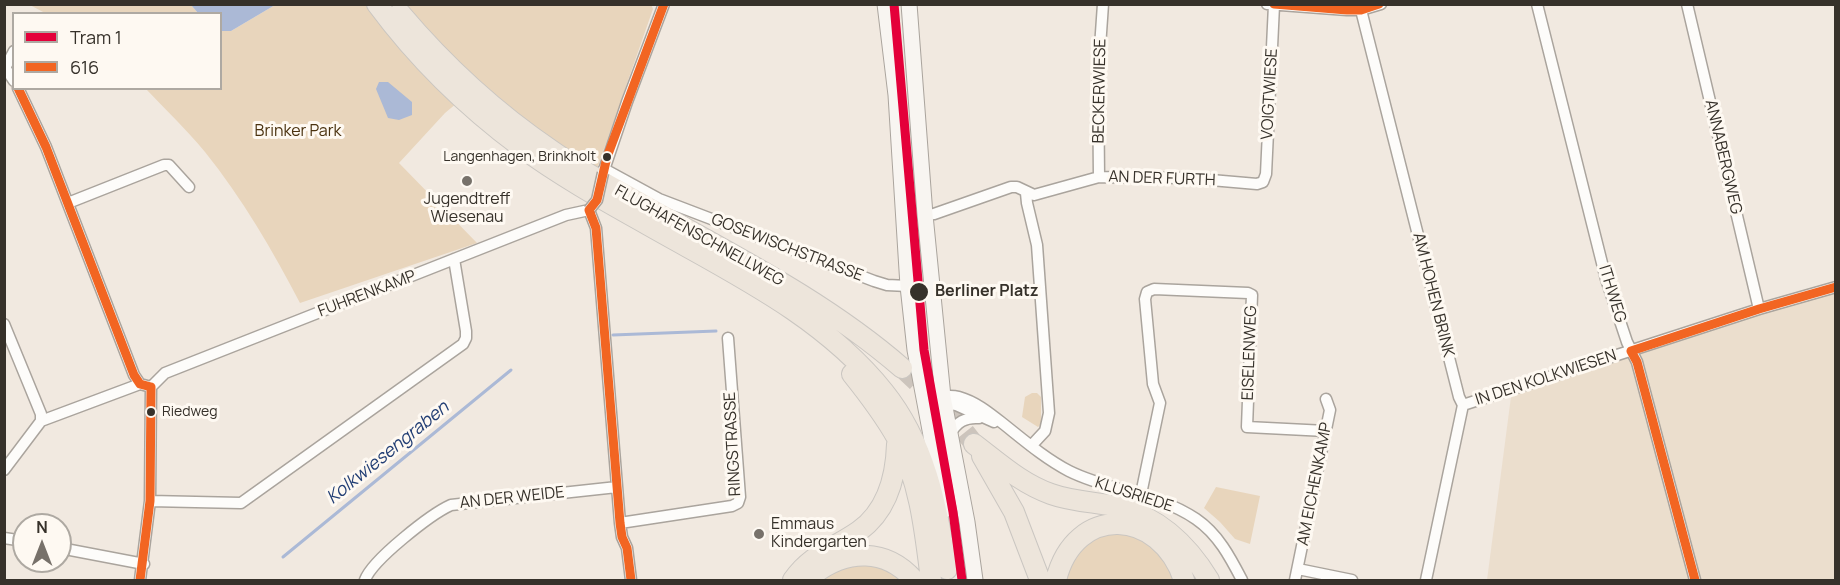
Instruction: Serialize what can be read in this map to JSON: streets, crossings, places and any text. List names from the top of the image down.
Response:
{
  "streets": {
    "highway": ["FLUGHAFENSCHNELLWEG"],
    "street": [
      "BECKERWIESE",
      "VOIGTWIESE",
      "ANNABERGWEG",
      "AN DER FURTH",
      "GOSEWISCHSTRASSE",
      "FUHRENKAMP",
      "ITHWEG",
      "AM HOHEN BRINK",
      "EISELENWEG",
      "IN DEN KOLKWIESEN",
      "RINGSTRASSE",
      "AM EICHENKAMP",
      "KLUSRIEDE",
      "AN DER WEIDE"
    ]
  },
  "crossings": [
    ["BECKERWIESE", "AN DER FURTH"],
    ["VOIGTWIESE", "AN DER FURTH"],
    ["ANNABERGWEG", "IN DEN KOLKWIESEN"],
    ["ITHWEG", "IN DEN KOLKWIESEN"],
    ["AM HOHEN BRINK", "IN DEN KOLKWIESEN"],
    ["EISELENWEG", "AM EICHENKAMP"],
    ["EISELENWEG", "KLUSRIEDE"]
  ],
  "water": ["Kolkwiesengraben"],
  "parks": ["Brinker Park"],
  "places": [
    "Langenhagen, Brinkholt",
    "Jugendtreff Wiesenau",
    "Berliner Platz",
    "Riedweg",
    "Emmaus Kindergarten"
  ],
  "lines": ["tram line 1", "transit line 616"],
  "legend": ["Tram 1", "616"],
  "north": "top"
}
